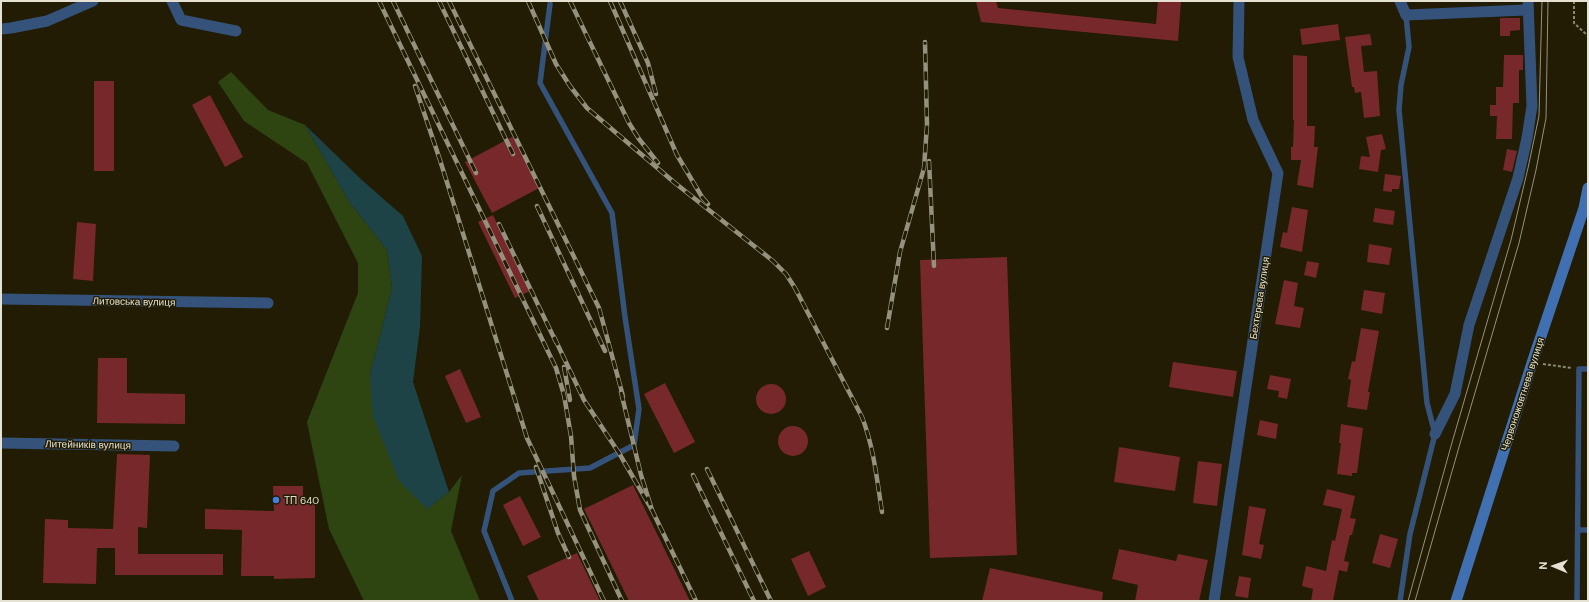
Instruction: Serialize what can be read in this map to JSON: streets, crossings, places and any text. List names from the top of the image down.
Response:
{
  "streets": {
    "main road": ["Червоножовтнева вулиця"],
    "street": ["Бехтерєва вулиця", "Литовська вулиця", "Литейників вулиця"]
  },
  "places": ["ТП 640"],
  "north": "left"
}
